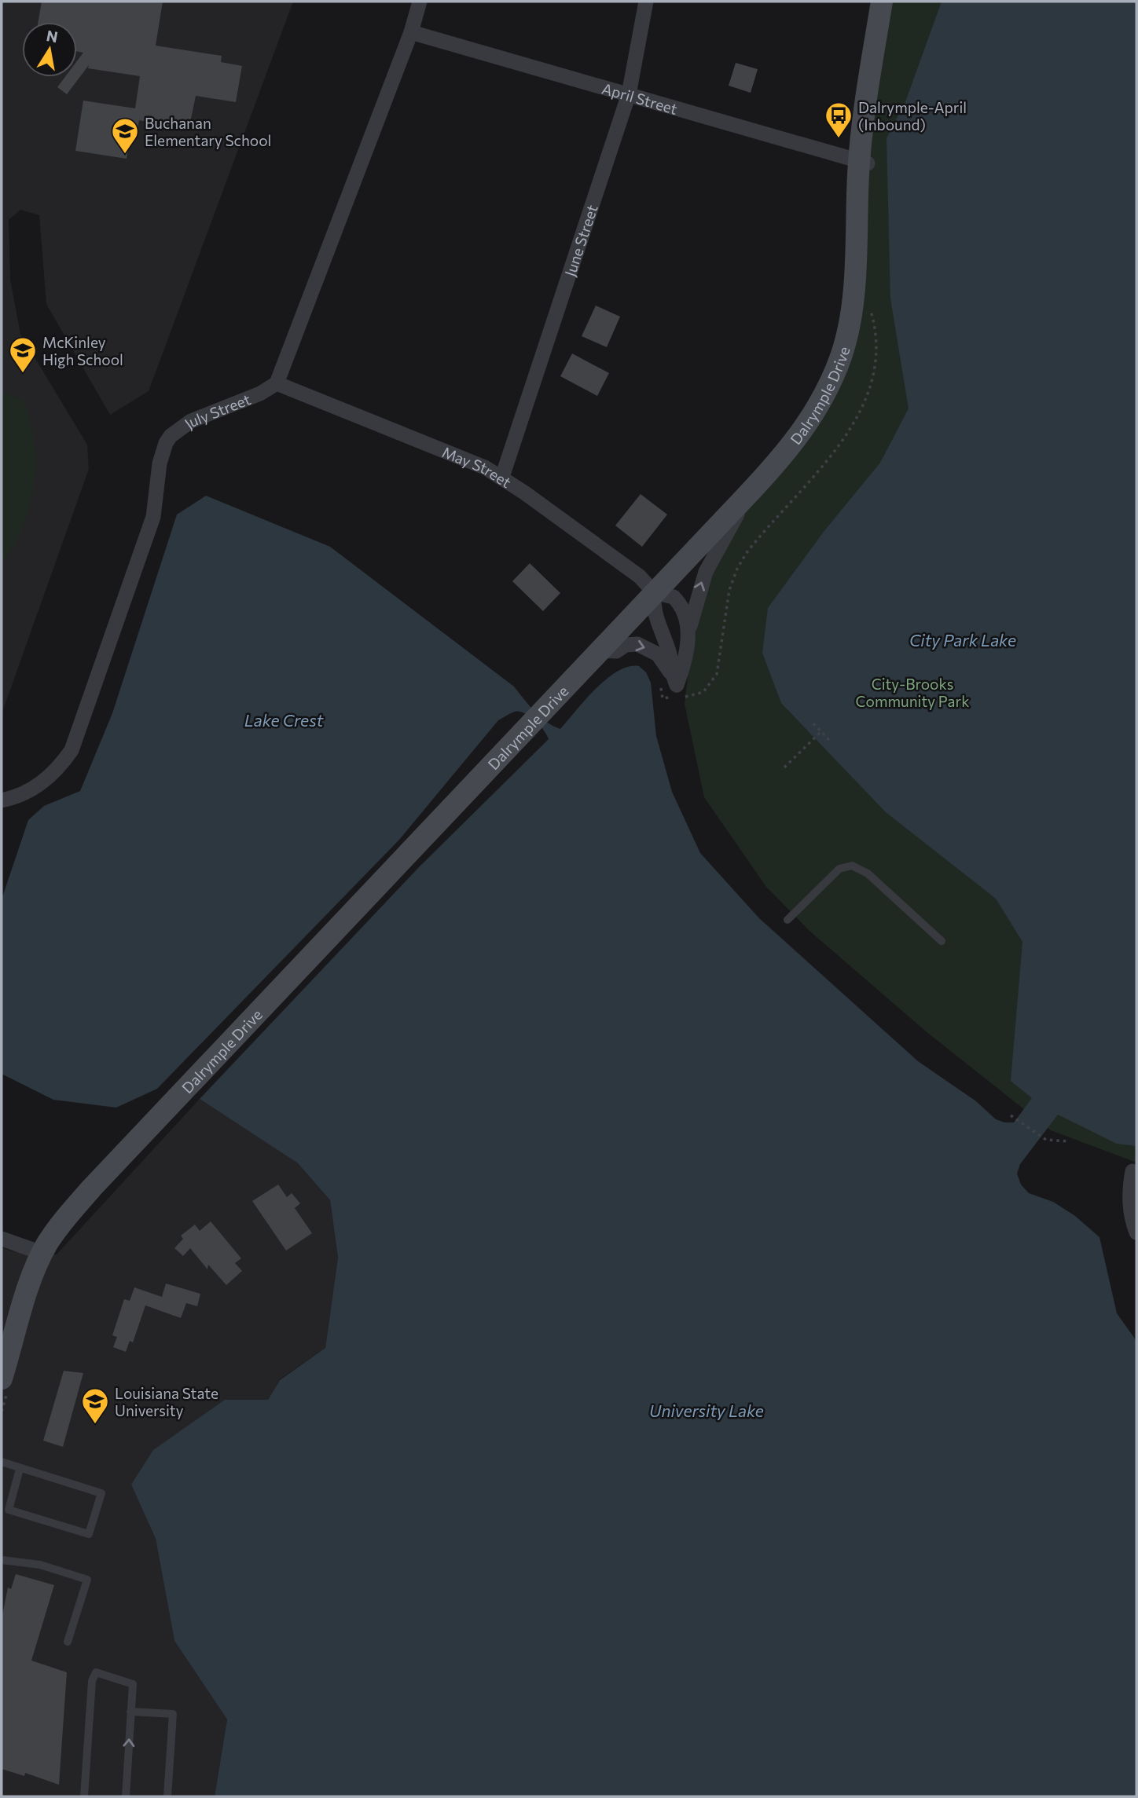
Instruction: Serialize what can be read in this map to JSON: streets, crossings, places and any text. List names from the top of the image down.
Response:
{
  "streets": {
    "street": [
      "April Street",
      "June Street",
      "Dalrymple Drive",
      "July Street",
      "May Street"
    ]
  },
  "crossings": [
    ["April Street", "June Street"],
    ["April Street", "Dalrymple Drive"],
    ["June Street", "May Street"],
    ["Dalrymple Drive", "May Street"],
    ["July Street", "May Street"]
  ],
  "water": ["City Park Lake", "Lake Crest", "University Lake"],
  "parks": ["City-Brooks Community Park"],
  "places": {
    "bus stop": ["Dalrymple-April (Inbound)"],
    "school or university": ["Buchanan Elementary School", "McKinley High School", "Louisiana State University"]
  },
  "north": "top"
}
